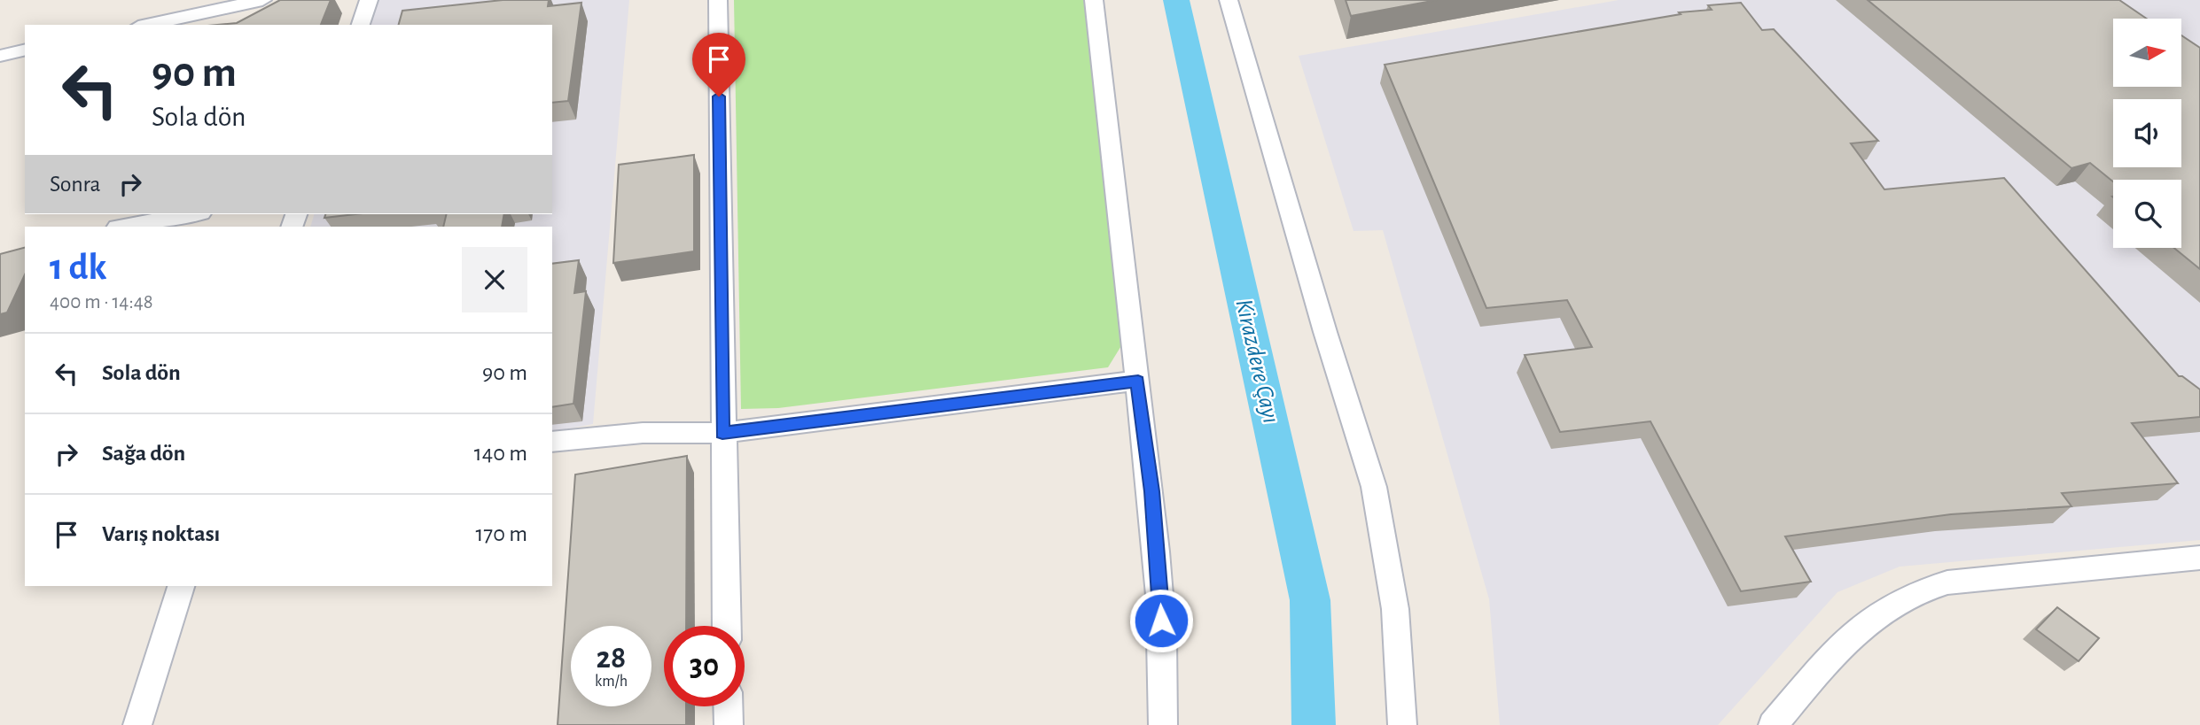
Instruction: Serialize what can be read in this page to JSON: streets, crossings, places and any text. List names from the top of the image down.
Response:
{
  "water": ["Kirazdere Çayı"],
  "north": "right",
  "page": {
    "turn": ["90 m", "Sola dön"],
    "then": "Sonra",
    "heading": ["1 dk", "400 m · 14:48"],
    "list": [
      {
        "name": "Sola dön",
        "value": "90 m"
      },
      {
        "name": "Sağa dön",
        "value": "140 m"
      },
      {
        "name": "Varış noktası",
        "value": "170 m"
      }
    ],
    "speed": "28 km/h",
    "limit": "30"
  }
}
